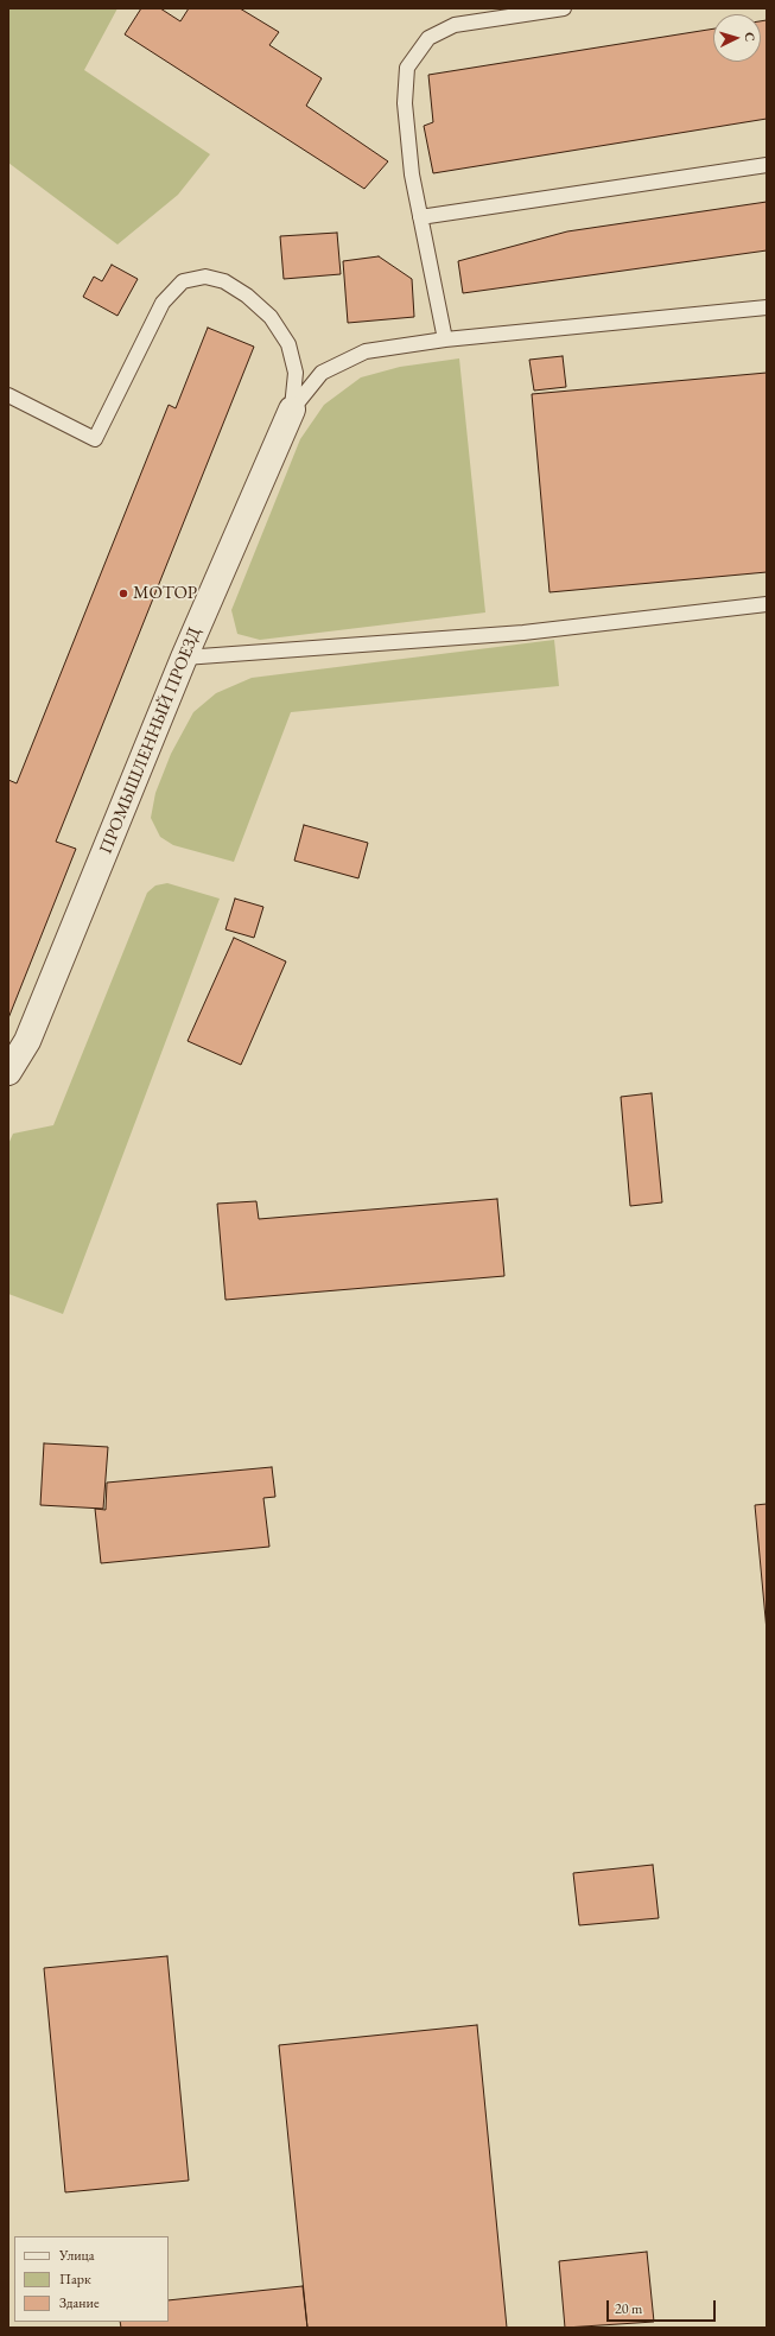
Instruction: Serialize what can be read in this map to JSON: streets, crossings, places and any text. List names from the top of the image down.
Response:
{
  "streets": {
    "street": ["ПРОМЫШЛЕННЫЙ ПРОЕЗД"]
  },
  "places": ["МОТОР"],
  "legend": ["Улица", "Парк", "Здание"],
  "scale_bar": "20 m",
  "north": "right"
}
